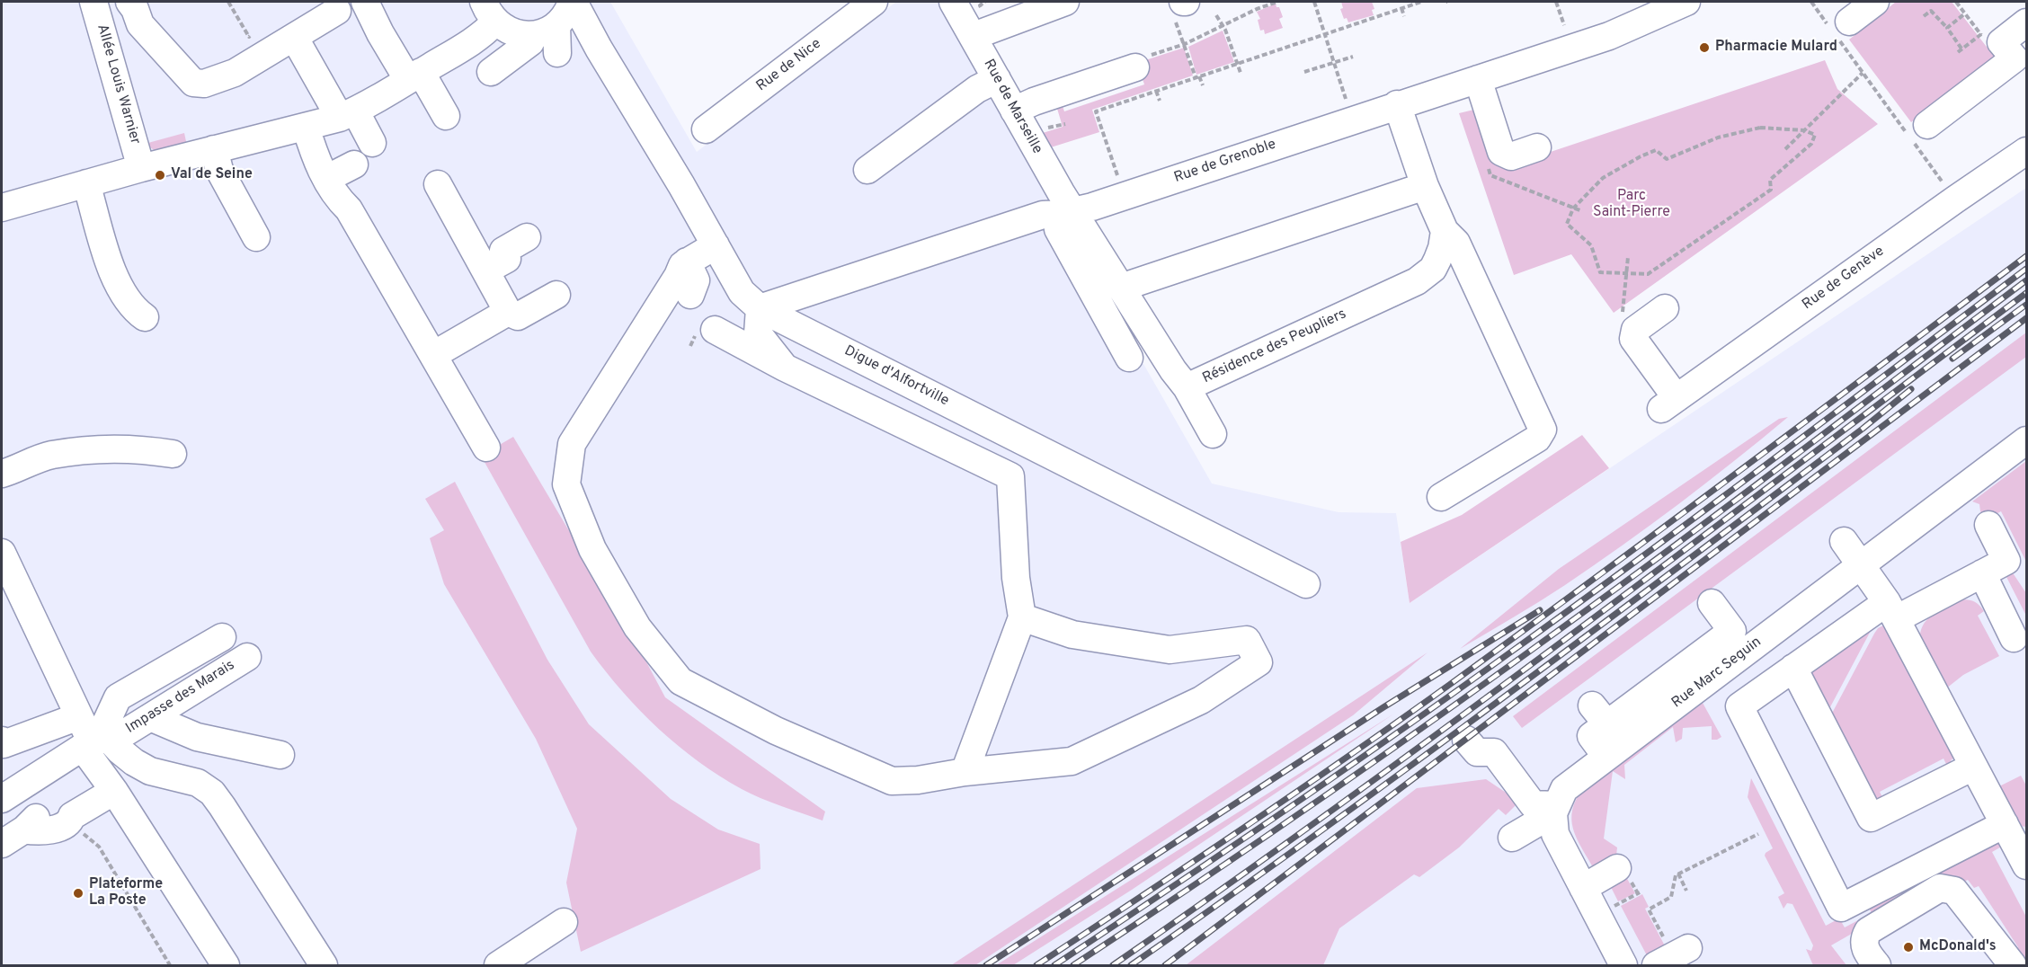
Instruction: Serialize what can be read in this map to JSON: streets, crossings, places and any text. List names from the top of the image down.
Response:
{
  "streets": {
    "street": [
      "Rue de Nice",
      "Allée Louis Warnier",
      "Rue de Marseille",
      "Rue de Grenoble",
      "Rue de Genève",
      "Résidence des Peupliers",
      "Digue d'Alfortville",
      "Rue Marc Seguin",
      "Impasse des Marais"
    ]
  },
  "crossings": [
    ["Rue de Marseille", "Rue de Grenoble"],
    ["Rue de Marseille", "Résidence des Peupliers"],
    ["Rue de Grenoble", "Résidence des Peupliers"],
    ["Rue de Grenoble", "Digue d'Alfortville"]
  ],
  "parks": ["Parc Saint-Pierre"],
  "places": [
    "Pharmacie Mulard",
    "Val de Seine",
    "Plateforme La Poste",
    "McDonald's"
  ]
}
